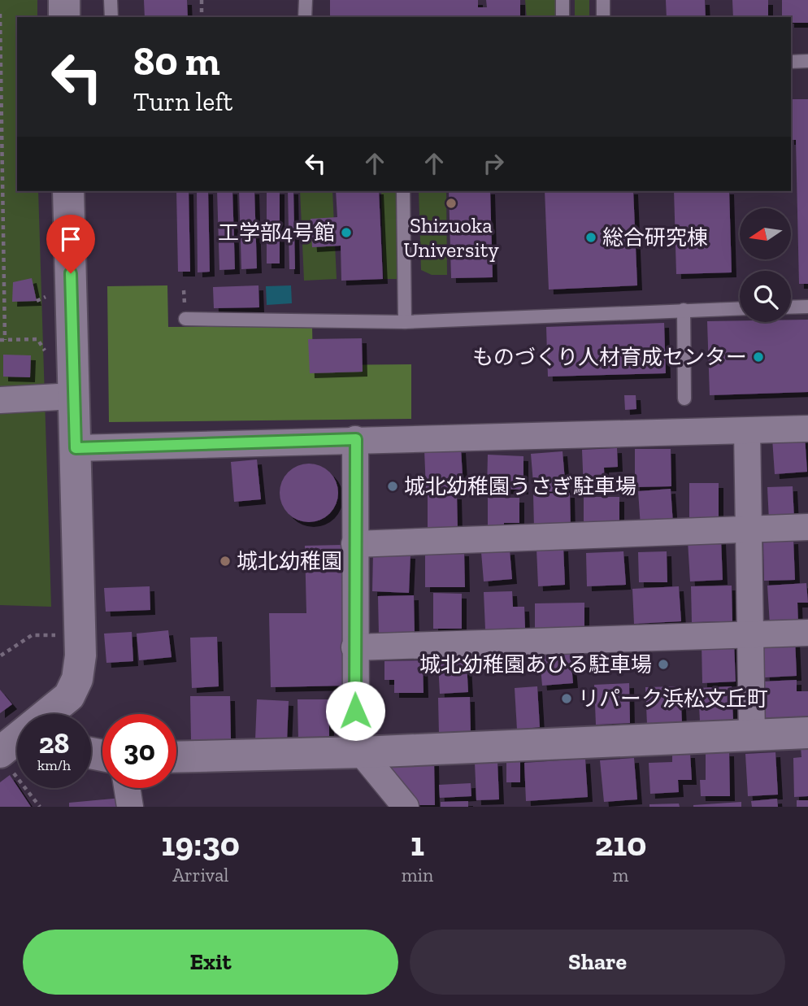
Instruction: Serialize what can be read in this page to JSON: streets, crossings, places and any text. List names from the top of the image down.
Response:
{
  "places": [
    "Shizuoka University",
    "工学部4号館",
    "総合研究棟",
    "ものづくり人材育成センター",
    "城北幼稚園うさぎ駐車場",
    "城北幼稚園",
    "城北幼稚園あひる駐車場",
    "リパーク浜松文丘町"
  ],
  "north": "left",
  "page": {
    "turn": ["80 m", "Turn left"],
    "speed": "28 km/h",
    "limit": "30",
    "eta": [
      "19:30",
      "Arrival",
      "1",
      "min",
      "210",
      "m"
    ],
    "buttons": ["Exit", "Share"]
  }
}
